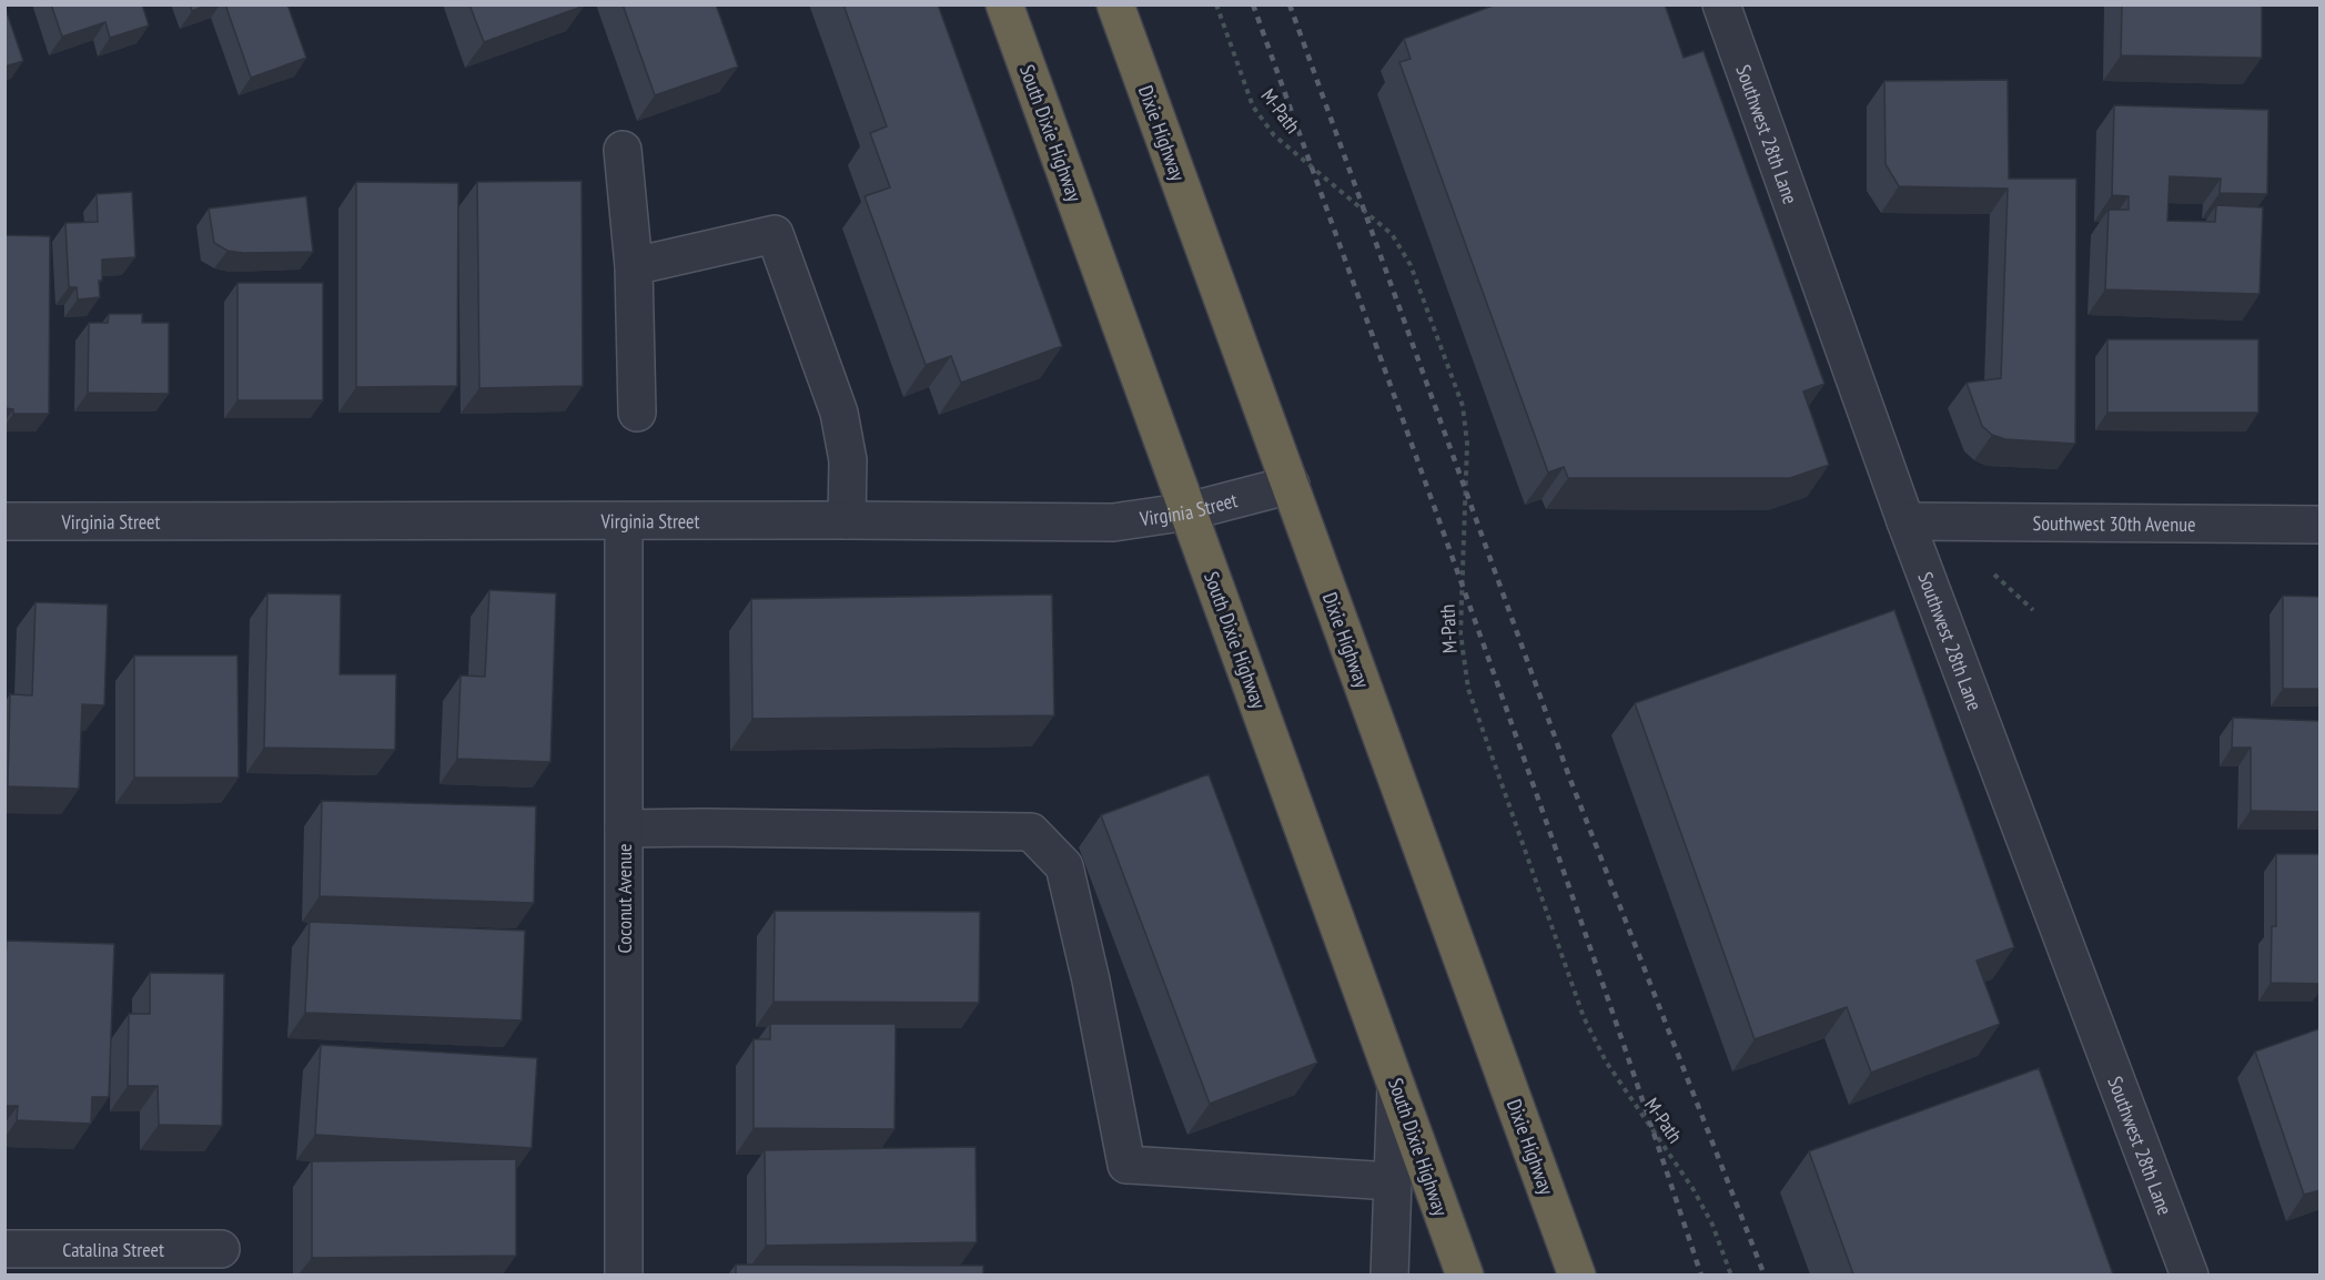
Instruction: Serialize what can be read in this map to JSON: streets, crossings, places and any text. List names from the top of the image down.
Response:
{
  "streets": {
    "highway": ["South Dixie Highway", "Dixie Highway"],
    "street": [
      "Southwest 28th Lane",
      "Virginia Street",
      "Southwest 30th Avenue",
      "Coconut Avenue",
      "Catalina Street"
    ],
    "path": ["M-Path"]
  },
  "crossings": [
    ["South Dixie Highway", "Virginia Street"],
    ["Dixie Highway", "Virginia Street"],
    ["Southwest 28th Lane", "Southwest 30th Avenue"],
    ["Virginia Street", "Coconut Avenue"]
  ]
}
